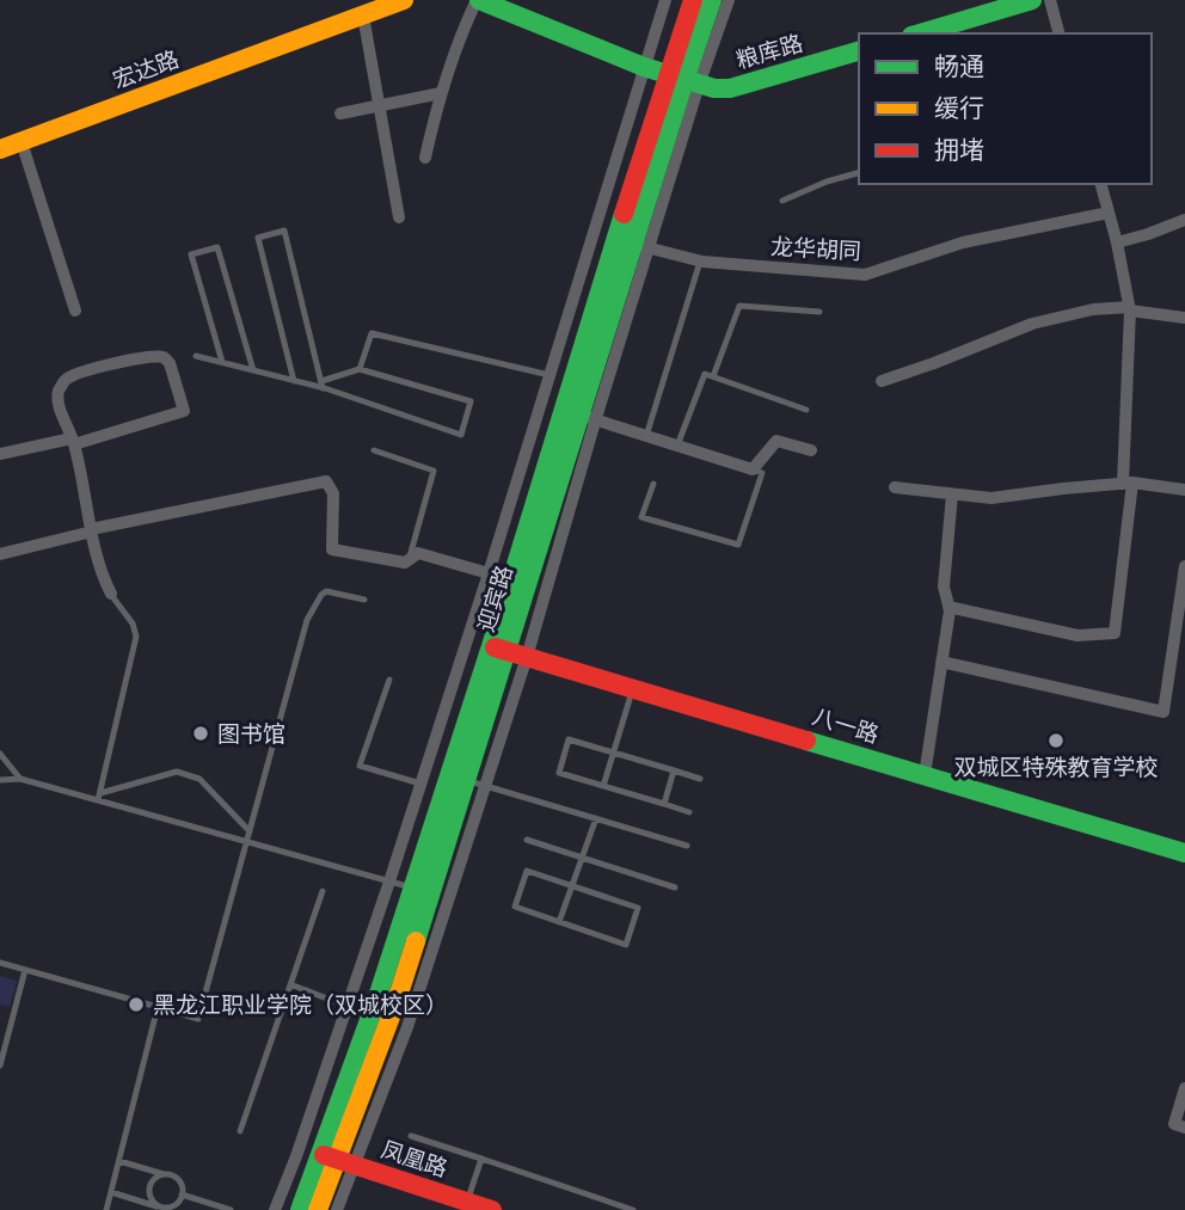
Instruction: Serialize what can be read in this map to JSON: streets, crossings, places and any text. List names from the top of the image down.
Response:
{
  "streets": {
    "main road": [
      "粮库路",
      "宏达路",
      "迎宾路",
      "八一路",
      "凤凰路"
    ],
    "street": ["龙华胡同"]
  },
  "crossings": [
    ["粮库路", "迎宾路"],
    ["龙华胡同", "迎宾路"],
    ["迎宾路", "八一路"],
    ["迎宾路", "凤凰路"]
  ],
  "places": ["图书馆", "双城区特殊教育学校", "黑龙江职业学院（双城校区）"],
  "legend": ["畅通", "缓行", "拥堵"]
}
